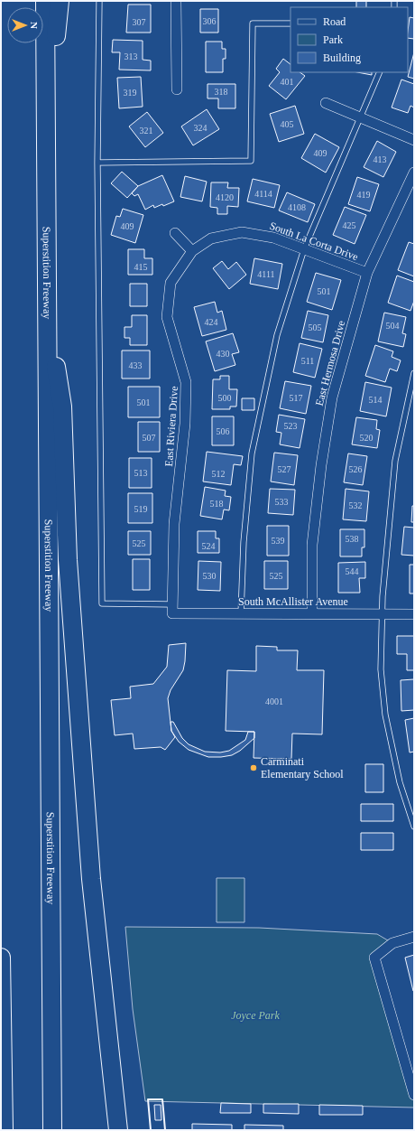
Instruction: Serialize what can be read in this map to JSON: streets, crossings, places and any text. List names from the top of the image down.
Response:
{
  "streets": {
    "highway": ["Superstition Freeway"],
    "street": [
      "South La Corta Drive",
      "East Hermosa Drive",
      "East Riviera Drive",
      "South McAllister Avenue"
    ]
  },
  "crossings": [
    ["South La Corta Drive", "East Hermosa Drive"],
    ["South La Corta Drive", "East Riviera Drive"],
    ["East Hermosa Drive", "South McAllister Avenue"],
    ["East Riviera Drive", "South McAllister Avenue"]
  ],
  "parks": ["Joyce Park"],
  "places": ["Carminati Elementary School"],
  "house_numbers": [
    "306",
    "307",
    "313",
    "401",
    "318",
    "319",
    "405",
    "324",
    "321",
    "409",
    "413",
    "4114",
    "419",
    "4120",
    "4108",
    "425",
    "409",
    "415",
    "4111",
    "501",
    "424",
    "504",
    "505",
    "430",
    "511",
    "433",
    "500",
    "517",
    "514",
    "501",
    "523",
    "506",
    "507",
    "520",
    "527",
    "526",
    "513",
    "512",
    "533",
    "518",
    "532",
    "519",
    "538",
    "539",
    "525",
    "524",
    "544",
    "530",
    "525",
    "4001"
  ],
  "legend": ["Road", "Park", "Building"],
  "north": "right"
}
